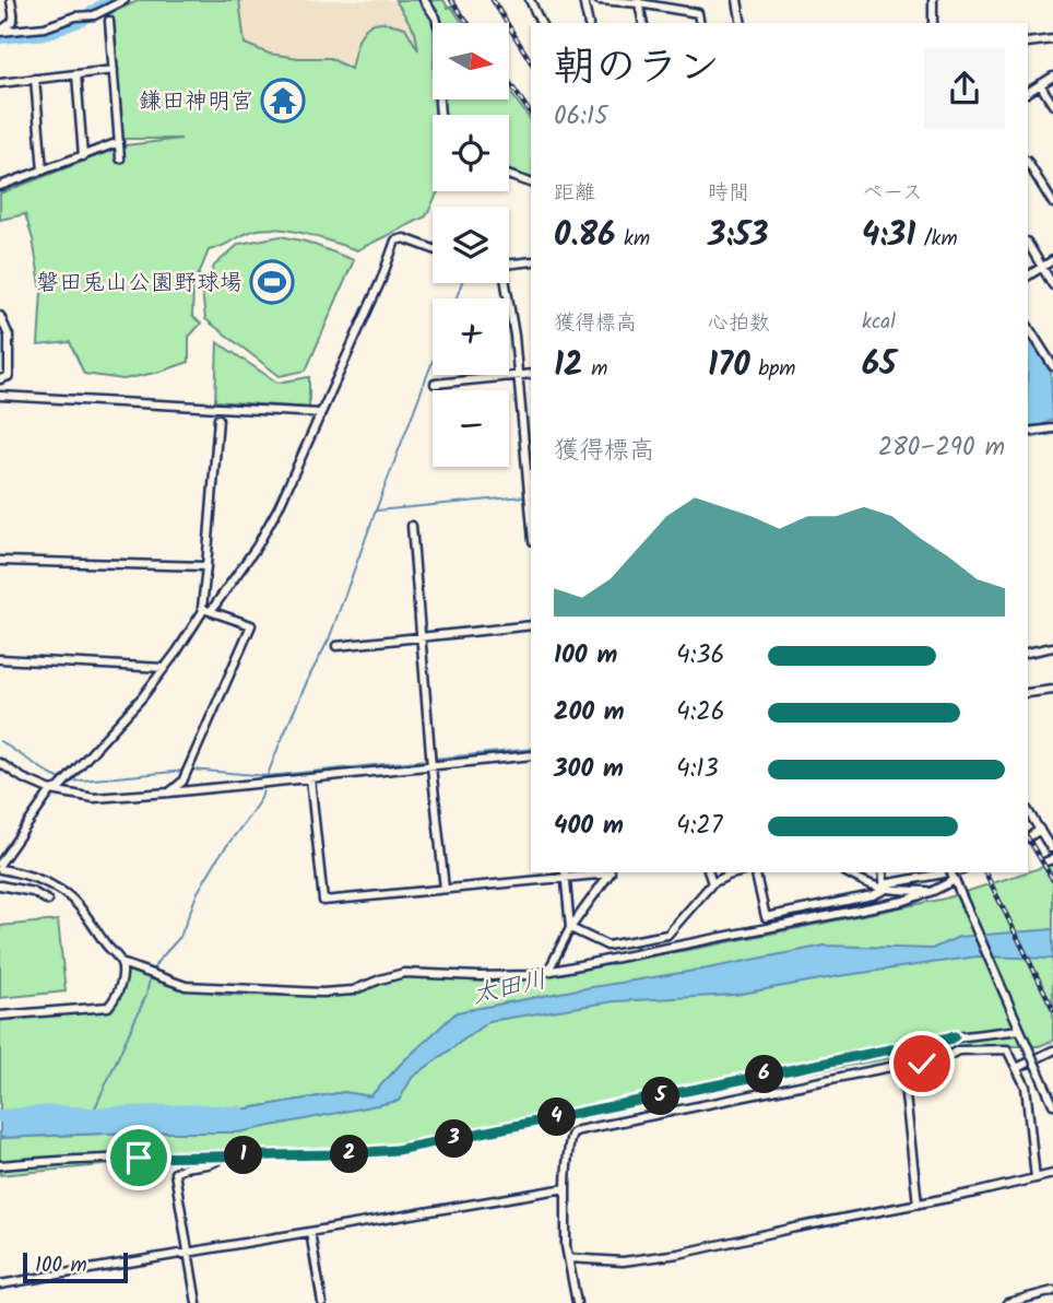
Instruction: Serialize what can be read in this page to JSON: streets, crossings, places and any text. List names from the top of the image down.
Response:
{
  "water": ["太田川"],
  "places": {
    "temple": ["鎌田神明宮"],
    "sports": ["磐田兎山公園野球場"]
  },
  "scale_bar": "100 m",
  "north": "right",
  "page": {
    "map_buttons": ["+", "−"],
    "heading": ["朝のラン", "06:15"],
    "stats": [
      ["距離", "0.86 km"],
      ["時間", "3:53"],
      ["ペース", "4:31 /km"],
      ["獲得標高", "12 m"],
      ["心拍数", "170 bpm"],
      ["kcal", "65"]
    ],
    "chart": ["獲得標高", "280–290 m"],
    "list": [
      {
        "name": "100 m",
        "note": "4:36"
      },
      {
        "name": "200 m",
        "note": "4:26"
      },
      {
        "name": "300 m",
        "note": "4:13"
      },
      {
        "name": "400 m",
        "note": "4:27"
      }
    ],
    "pins": [
      "6",
      "5",
      "4",
      "3",
      "2",
      "1"
    ],
    "scale": "100 m"
  }
}
